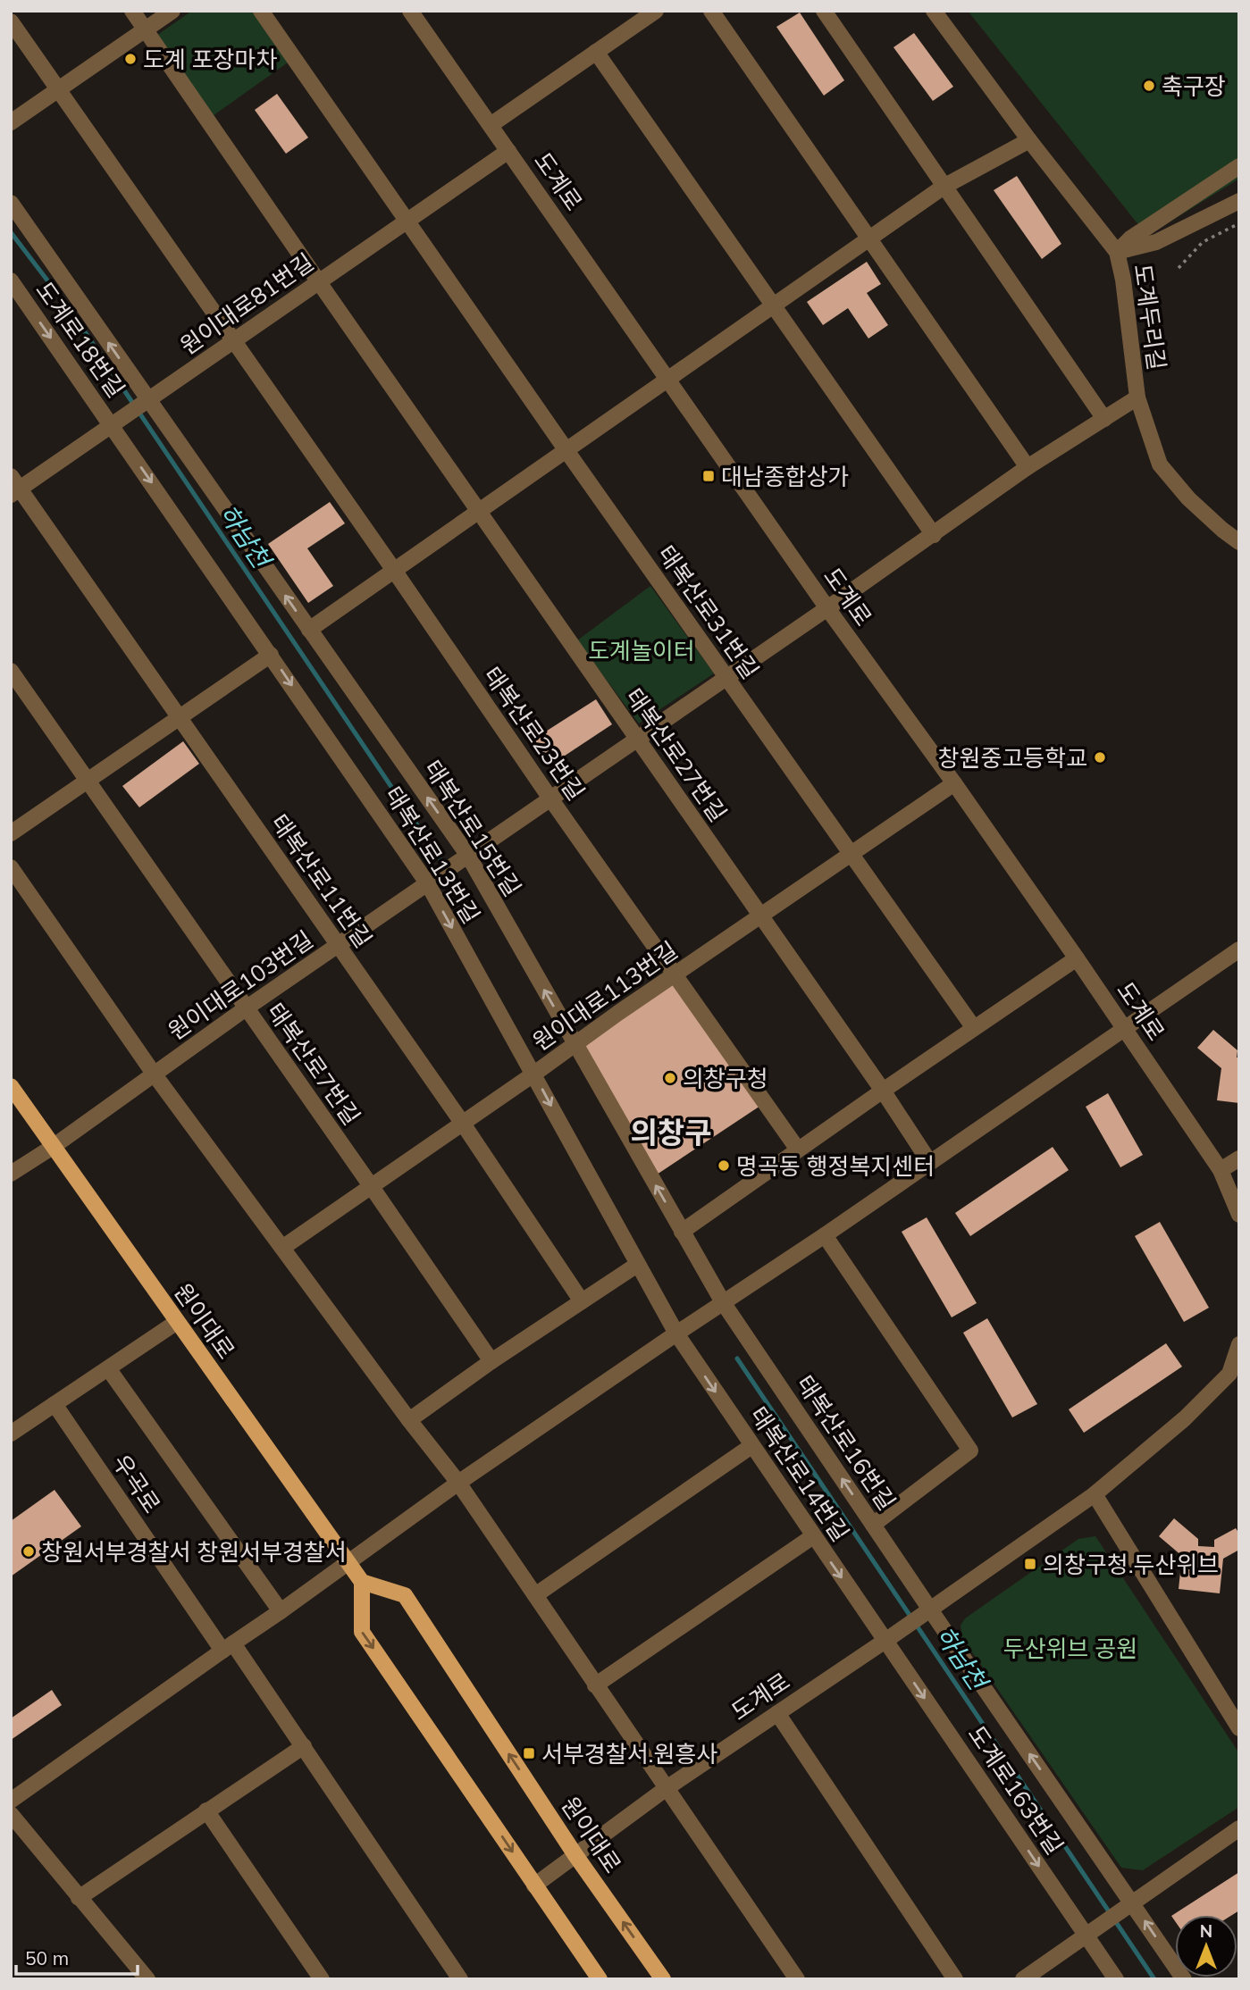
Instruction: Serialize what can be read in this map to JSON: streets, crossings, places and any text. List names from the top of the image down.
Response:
{
  "streets": {
    "main road": ["원이대로"],
    "street": [
      "도계로",
      "원이대로81번길",
      "도계두리길",
      "도계로18번길",
      "태복산로31번길",
      "태복산로23번길",
      "태복산로27번길",
      "태복산로15번길",
      "태복산로13번길",
      "태복산로11번길",
      "원이대로103번길",
      "원이대로113번길",
      "태복산로7번길",
      "태복산로16번길",
      "태복산로14번길",
      "우곡로",
      "도계로163번길"
    ]
  },
  "crossings": [
    ["도계로", "원이대로81번길"],
    ["도계로", "원이대로103번길"],
    ["도계로", "원이대로113번길"],
    ["도계로", "원이대로"],
    ["도계로", "태복산로16번길"],
    ["도계로", "태복산로14번길"],
    ["도계로", "도계로163번길"],
    ["원이대로81번길", "도계로18번길"],
    ["원이대로81번길", "태복산로31번길"],
    ["원이대로81번길", "태복산로23번길"],
    ["원이대로81번길", "태복산로27번길"],
    ["원이대로81번길", "태복산로15번길"],
    ["원이대로81번길", "태복산로13번길"],
    ["원이대로81번길", "태복산로11번길"],
    ["도계두리길", "원이대로103번길"],
    ["도계로18번길", "태복산로13번길"],
    ["태복산로31번길", "원이대로103번길"],
    ["태복산로31번길", "원이대로113번길"],
    ["태복산로23번길", "원이대로103번길"],
    ["태복산로23번길", "원이대로113번길"],
    ["태복산로27번길", "원이대로103번길"],
    ["태복산로27번길", "원이대로113번길"],
    ["태복산로15번길", "원이대로103번길"],
    ["태복산로15번길", "원이대로113번길"],
    ["태복산로15번길", "태복산로16번길"],
    ["태복산로13번길", "원이대로103번길"],
    ["태복산로13번길", "원이대로113번길"],
    ["태복산로13번길", "태복산로14번길"],
    ["태복산로11번길", "원이대로103번길"],
    ["태복산로11번길", "원이대로113번길"],
    ["원이대로103번길", "태복산로7번길"],
    ["원이대로103번길", "원이대로"],
    ["원이대로113번길", "태복산로7번길"],
    ["태복산로14번길", "도계로163번길"]
  ],
  "one_way": [
    "도계로18번길",
    "태복산로15번길",
    "태복산로13번길",
    "태복산로16번길",
    "태복산로14번길"
  ],
  "districts": ["의창구"],
  "water": ["하남천"],
  "parks": ["도계놀이터", "두산위브 공원"],
  "places": {
    "other": [
      "도계 포장마차",
      "축구장",
      "창원중고등학교",
      "의창구청",
      "명곡동 행정복지센터",
      "창원서부경찰서 창원서부경찰서"
    ],
    "transit": ["대남종합상가", "의창구청.두산위브", "서부경찰서.원흥사"]
  },
  "scale_bar": "50 m",
  "north": "top"
}
